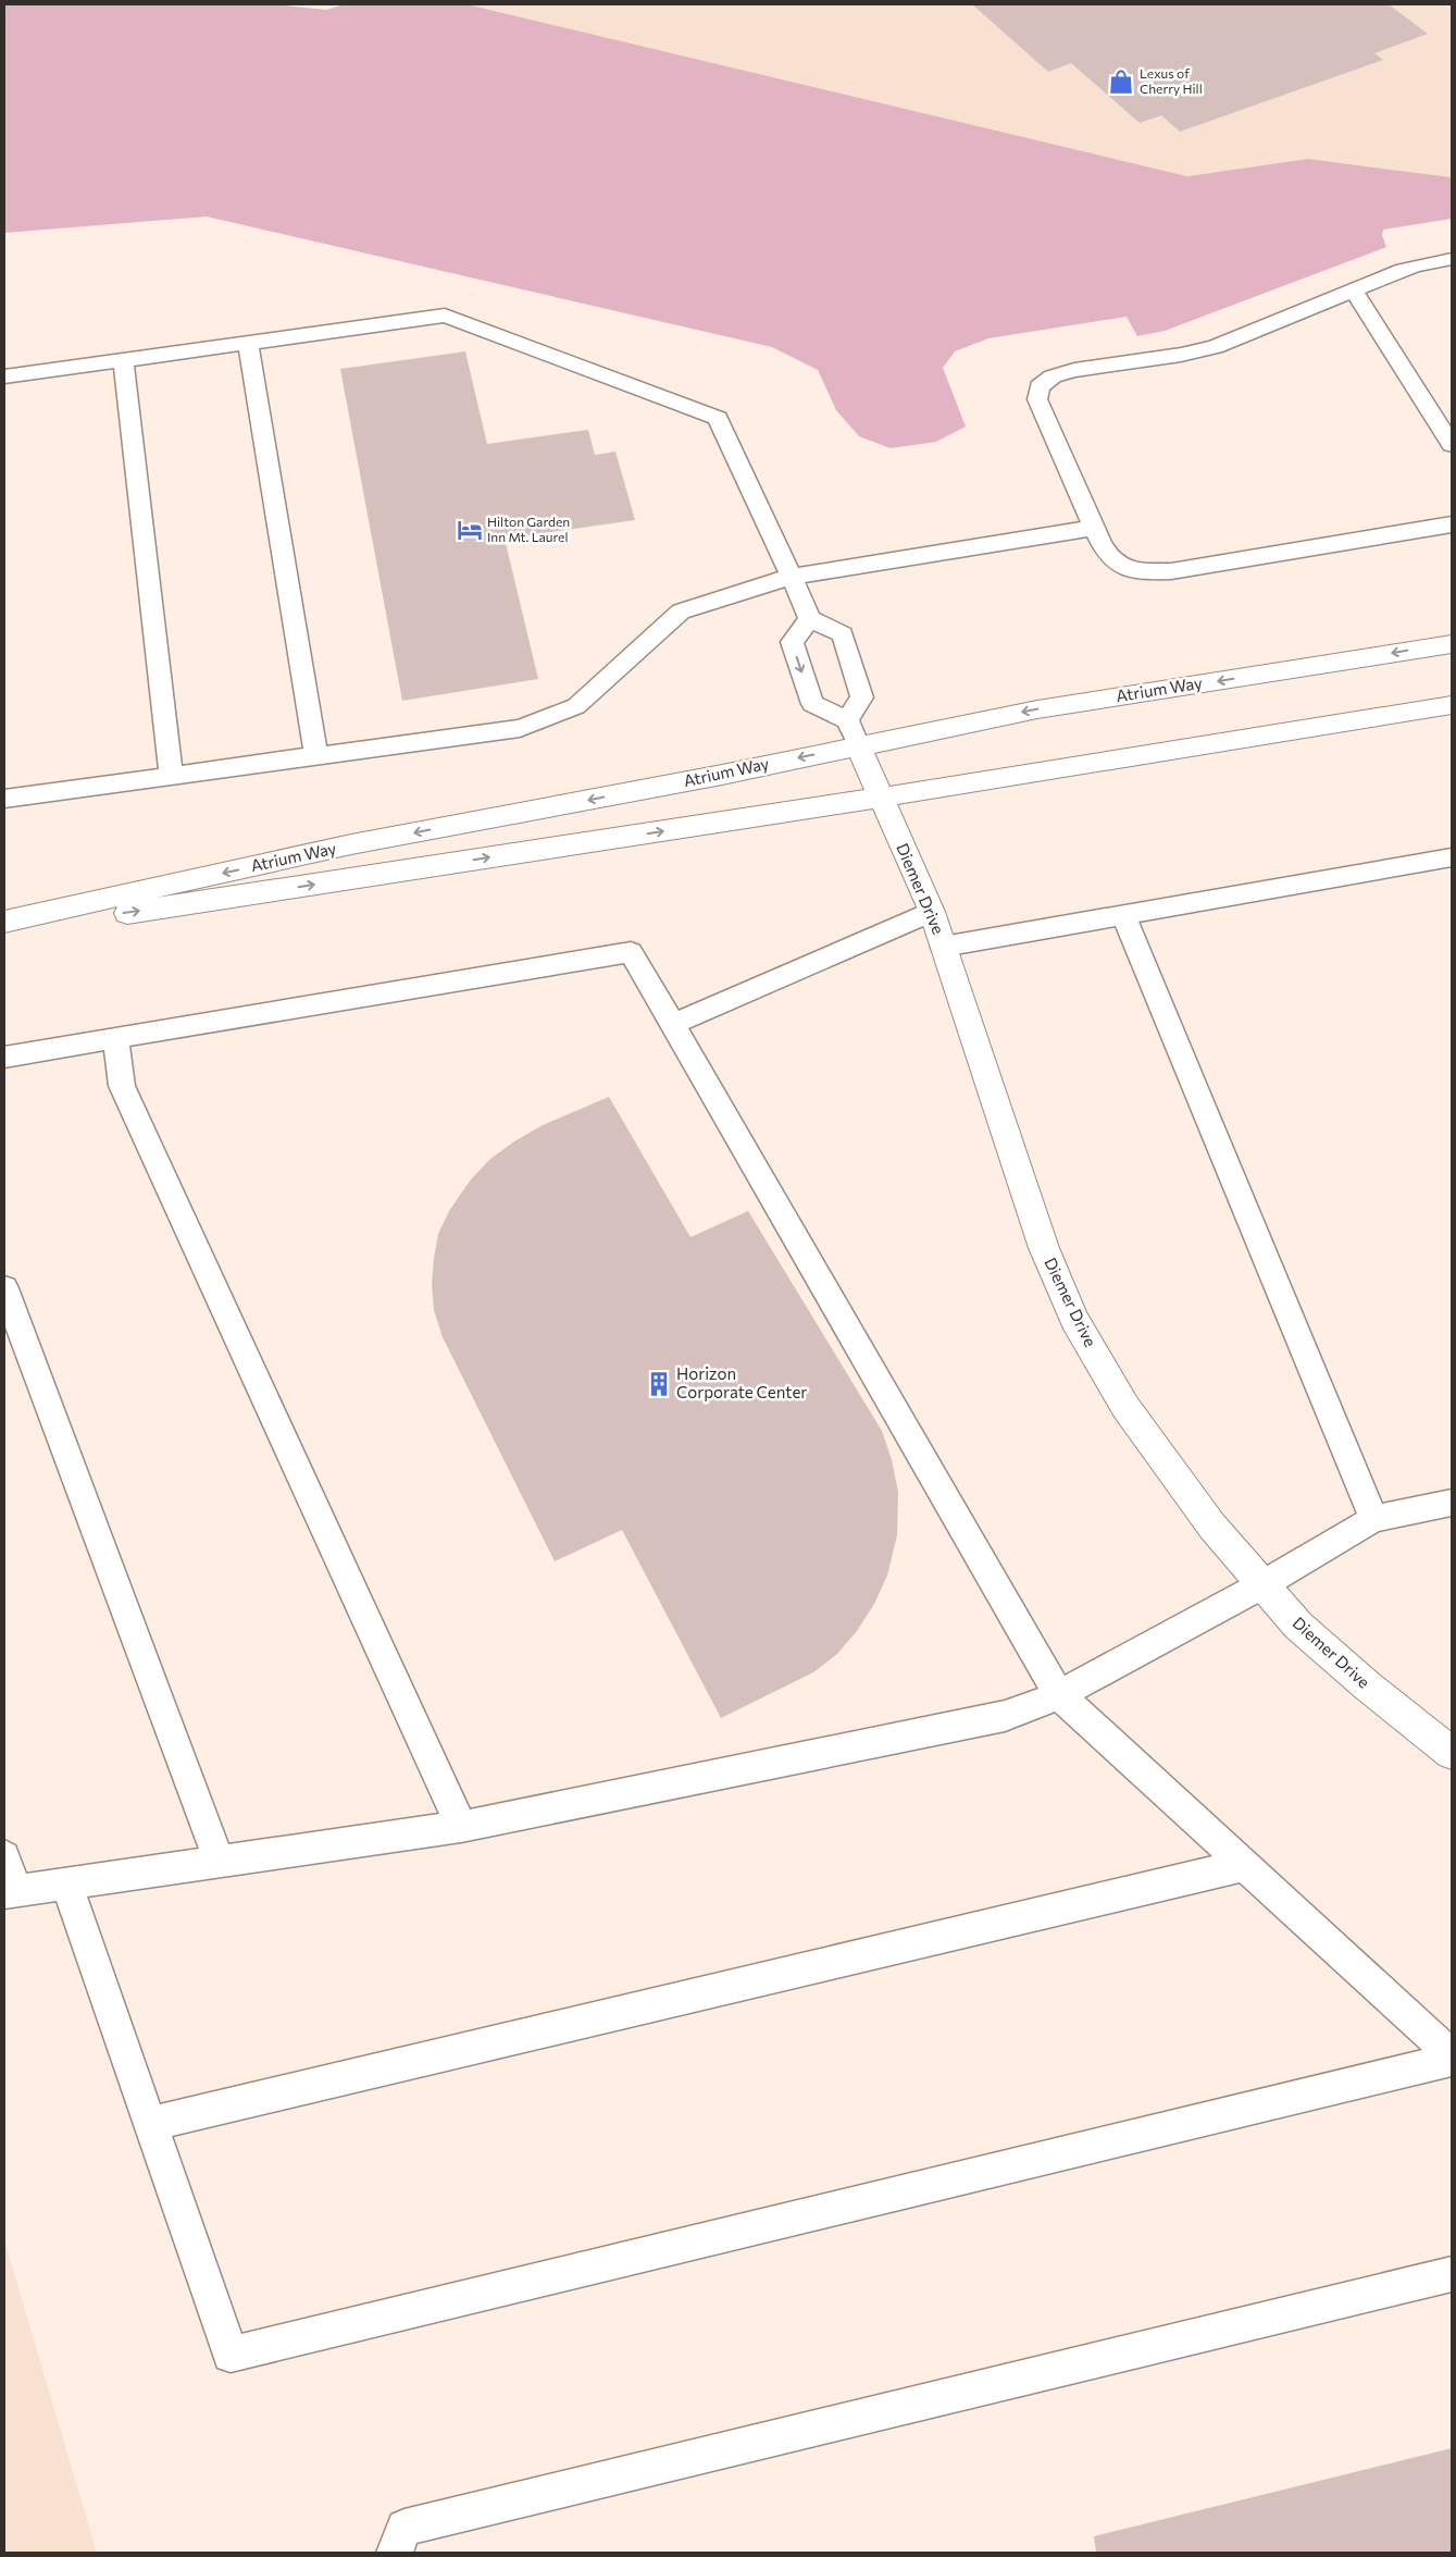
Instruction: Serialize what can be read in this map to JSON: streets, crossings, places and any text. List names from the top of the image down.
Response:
{
  "streets": {
    "street": ["Atrium Way", "Diemer Drive"]
  },
  "crossings": [
    ["Atrium Way", "Diemer Drive"]
  ],
  "places": {
    "shop": ["Lexus of Cherry Hill"],
    "hotel": ["Hilton Garden Inn Mt. Laurel"],
    "building": ["Horizon Corporate Center"]
  }
}
